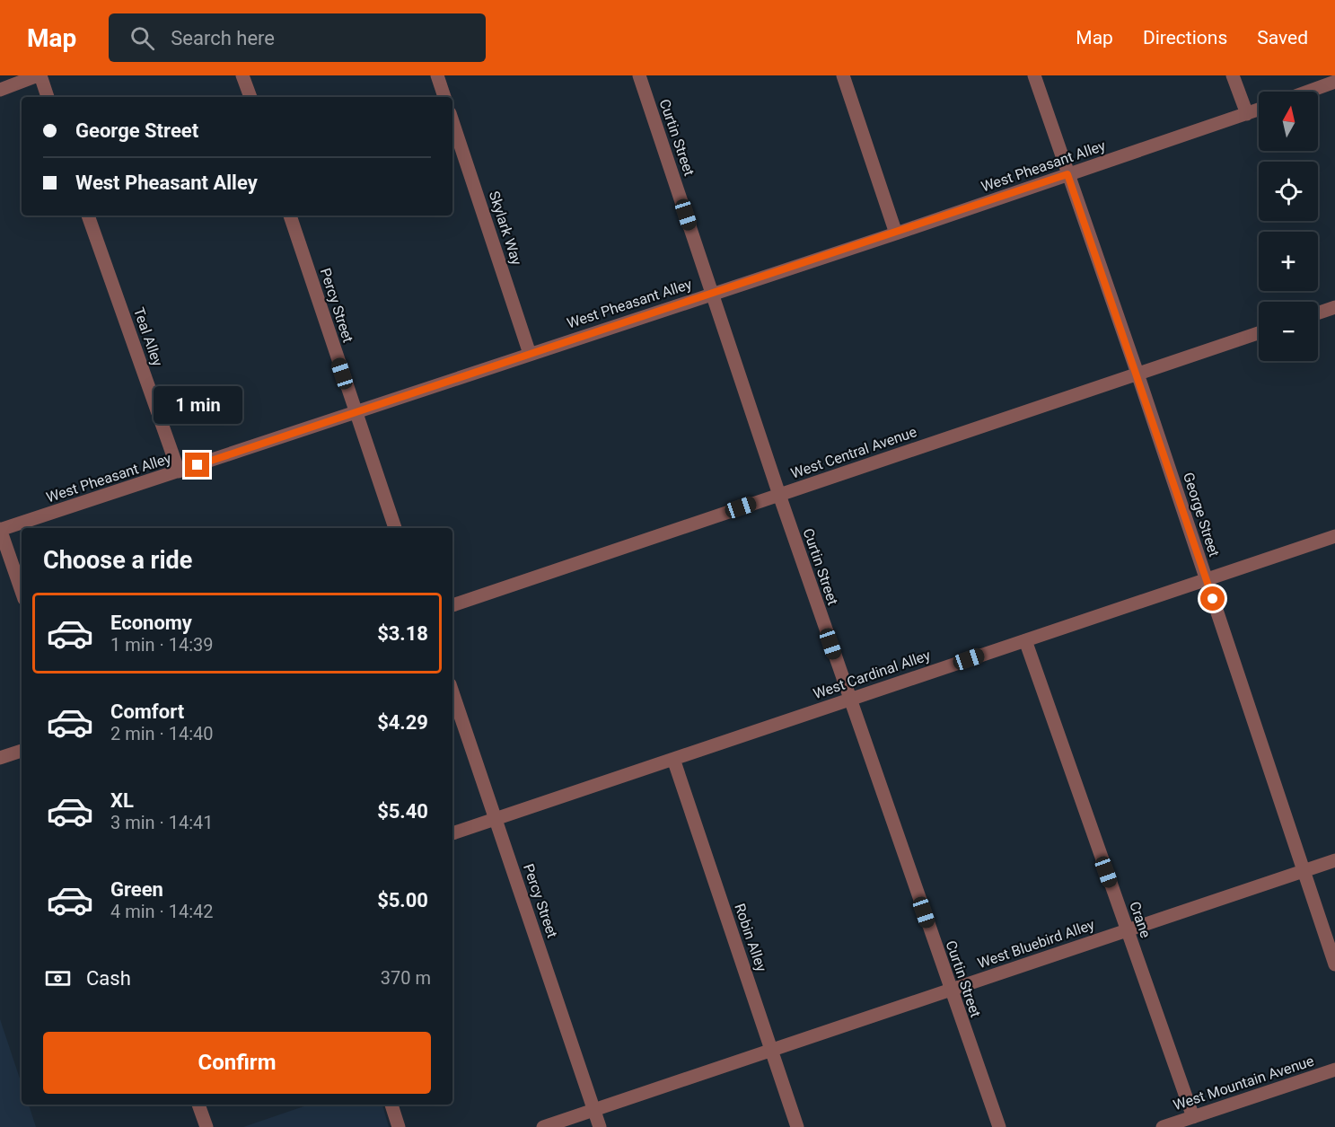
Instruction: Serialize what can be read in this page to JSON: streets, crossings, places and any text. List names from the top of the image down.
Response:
{
  "streets": {
    "street": [
      "Curtin Street",
      "West Pheasant Alley",
      "Skylark Way",
      "Percy Street",
      "Teal Alley",
      "West Central Avenue",
      "George Street",
      "West Cardinal Alley",
      "Crane",
      "Robin Alley",
      "West Bluebird Alley",
      "West Mountain Avenue"
    ]
  },
  "crossings": [
    ["Curtin Street", "West Pheasant Alley"],
    ["Curtin Street", "West Central Avenue"],
    ["Curtin Street", "West Cardinal Alley"],
    ["Curtin Street", "West Bluebird Alley"],
    ["West Pheasant Alley", "Skylark Way"],
    ["West Pheasant Alley", "Percy Street"],
    ["West Pheasant Alley", "Teal Alley"],
    ["West Pheasant Alley", "George Street"],
    ["Percy Street", "West Cardinal Alley"],
    ["Percy Street", "West Bluebird Alley"],
    ["West Central Avenue", "George Street"],
    ["George Street", "West Cardinal Alley"],
    ["George Street", "West Bluebird Alley"],
    ["West Cardinal Alley", "Crane"],
    ["West Cardinal Alley", "Robin Alley"],
    ["Crane", "West Bluebird Alley"],
    ["Crane", "West Mountain Avenue"],
    ["Robin Alley", "West Bluebird Alley"]
  ],
  "north": "top",
  "page": {
    "header": "Map",
    "search": "Search here",
    "nav": ["Map", "Directions", "Saved"],
    "map_buttons": ["+", "−"],
    "banner": ["George Street", "West Pheasant Alley"],
    "bubble": "1 min",
    "heading": "Choose a ride",
    "list": [
      {
        "name": "Economy",
        "note": "1 min · 14:39",
        "value": "$3.18"
      },
      {
        "name": "Comfort",
        "note": "2 min · 14:40",
        "value": "$4.29"
      },
      {
        "name": "XL",
        "note": "3 min · 14:41",
        "value": "$5.40"
      },
      {
        "name": "Green",
        "note": "4 min · 14:42",
        "value": "$5.00"
      }
    ],
    "pay": ["Cash", "370 m"],
    "buttons": "Confirm"
  }
}
